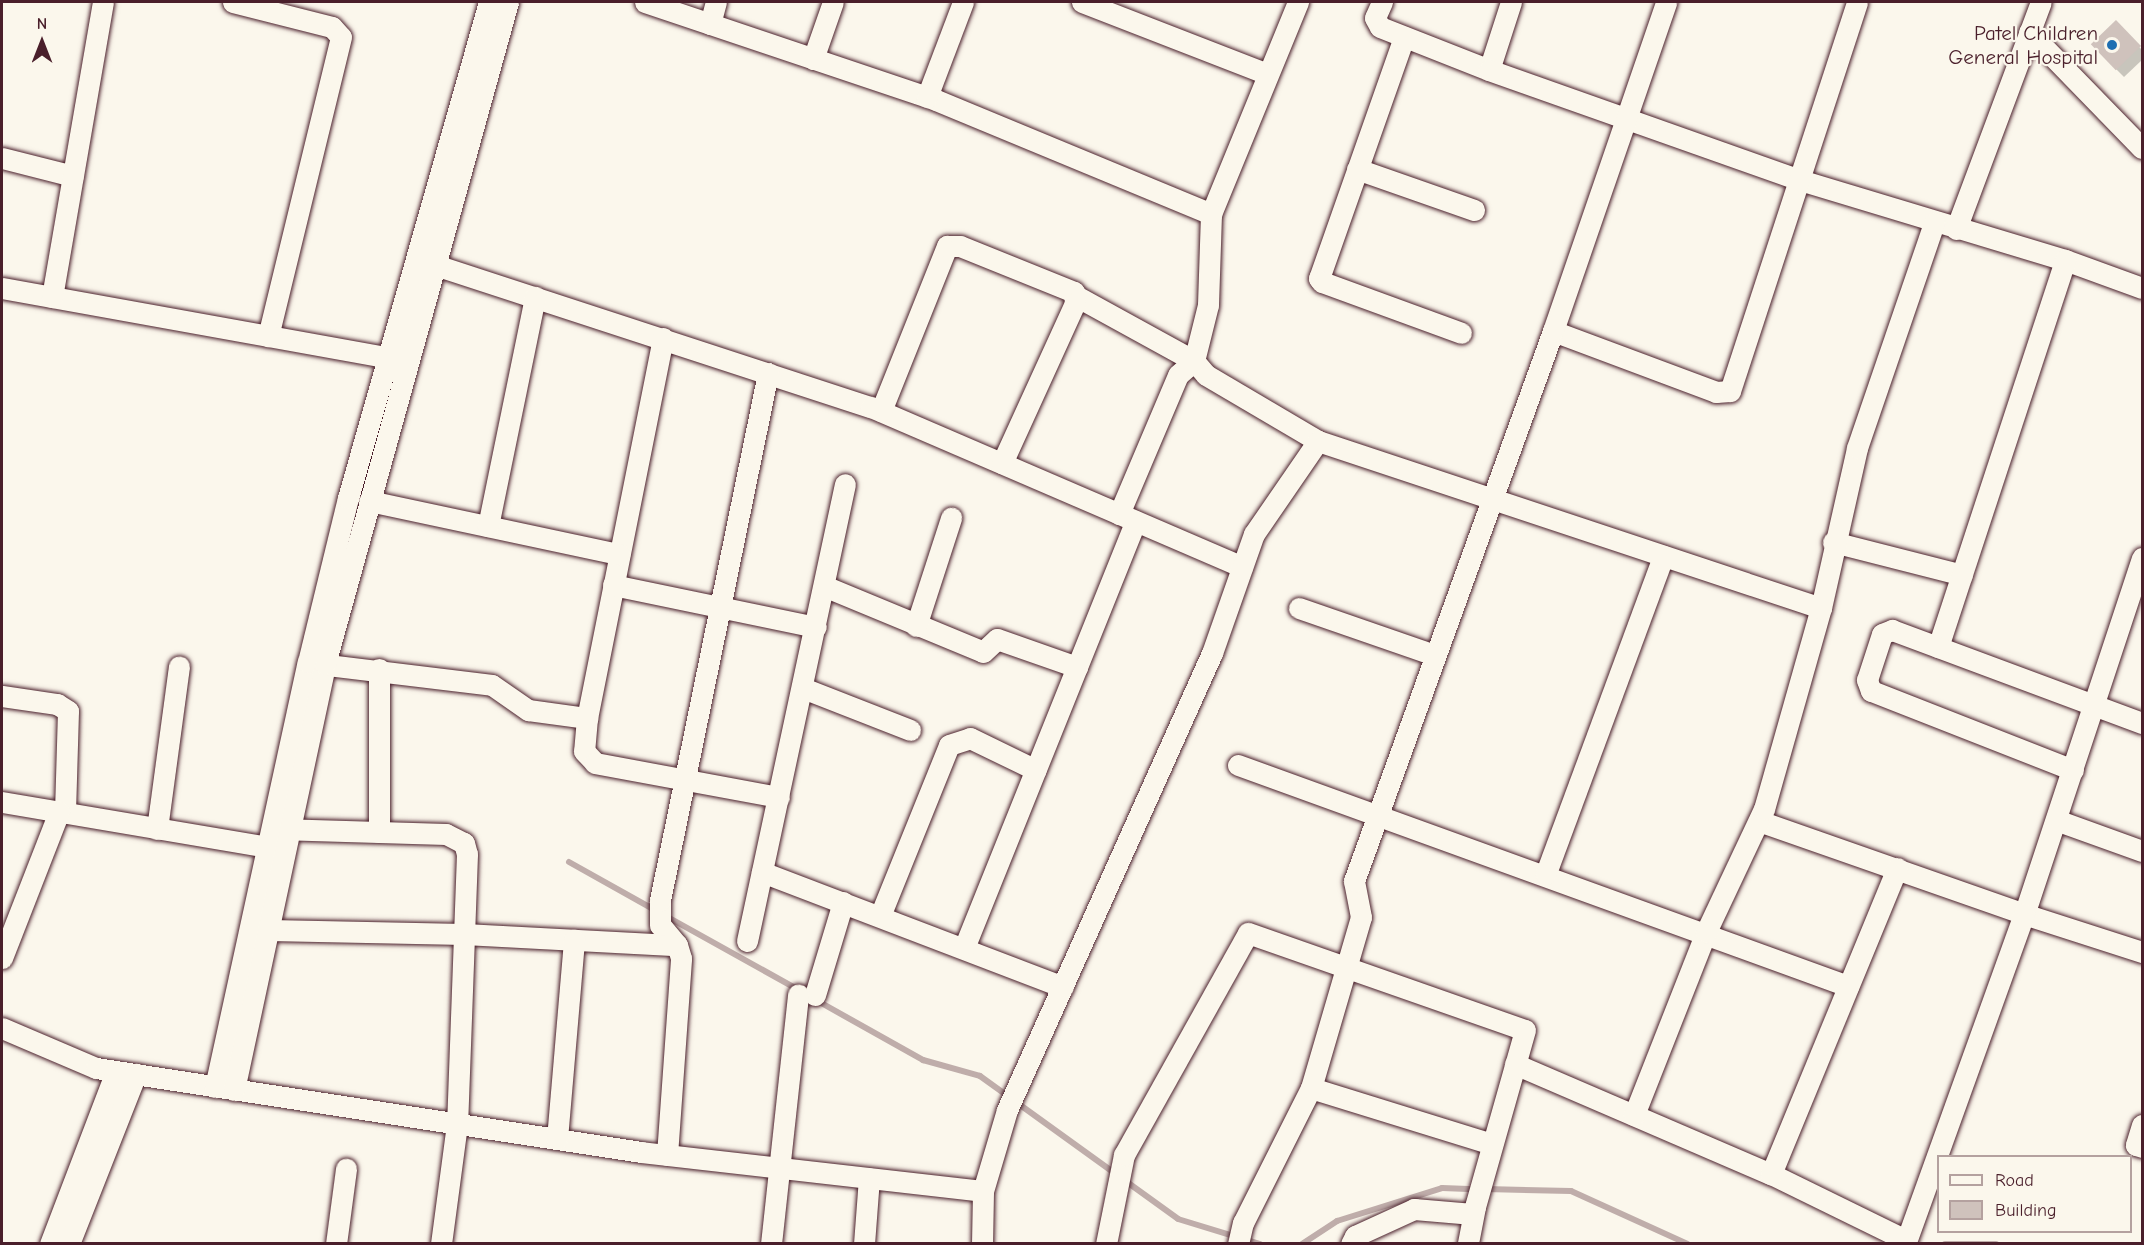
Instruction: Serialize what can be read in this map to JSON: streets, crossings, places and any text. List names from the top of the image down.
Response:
{
  "places": ["Patel Children General Hospital"],
  "legend": ["Road", "Building"],
  "north": "top"
}
